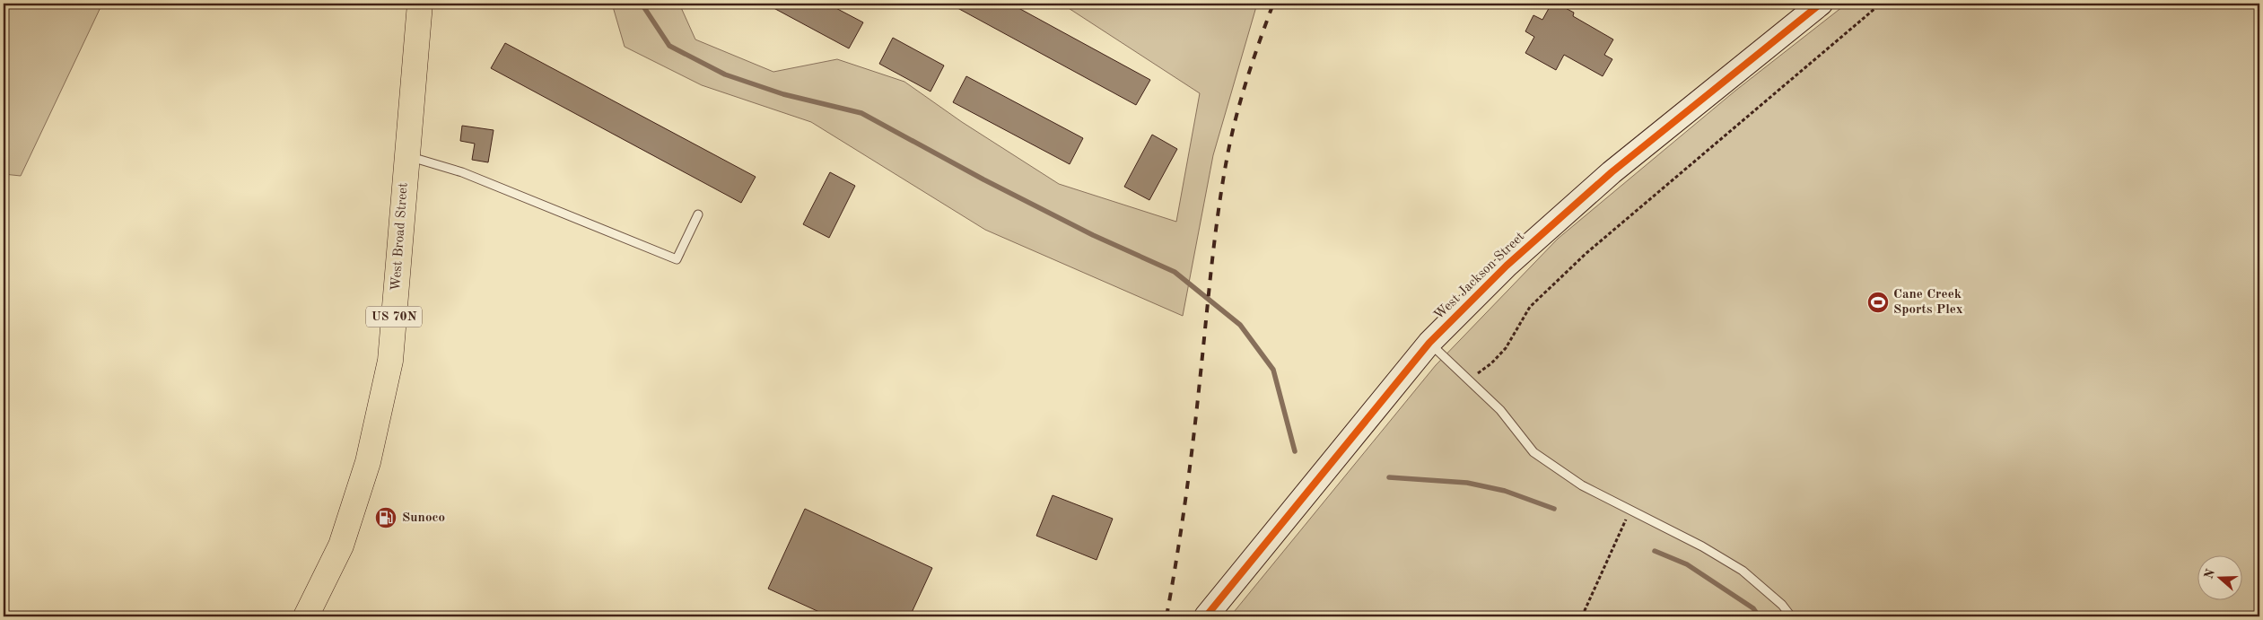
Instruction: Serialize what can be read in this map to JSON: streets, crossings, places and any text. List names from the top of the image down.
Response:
{
  "streets": {
    "main road": ["West Broad Street", "US 70N"],
    "street": ["West Jackson Street"]
  },
  "places": {
    "sports": ["Cane Creek Sports Plex"],
    "fuel station": ["Sunoco"]
  },
  "north": "left"
}
